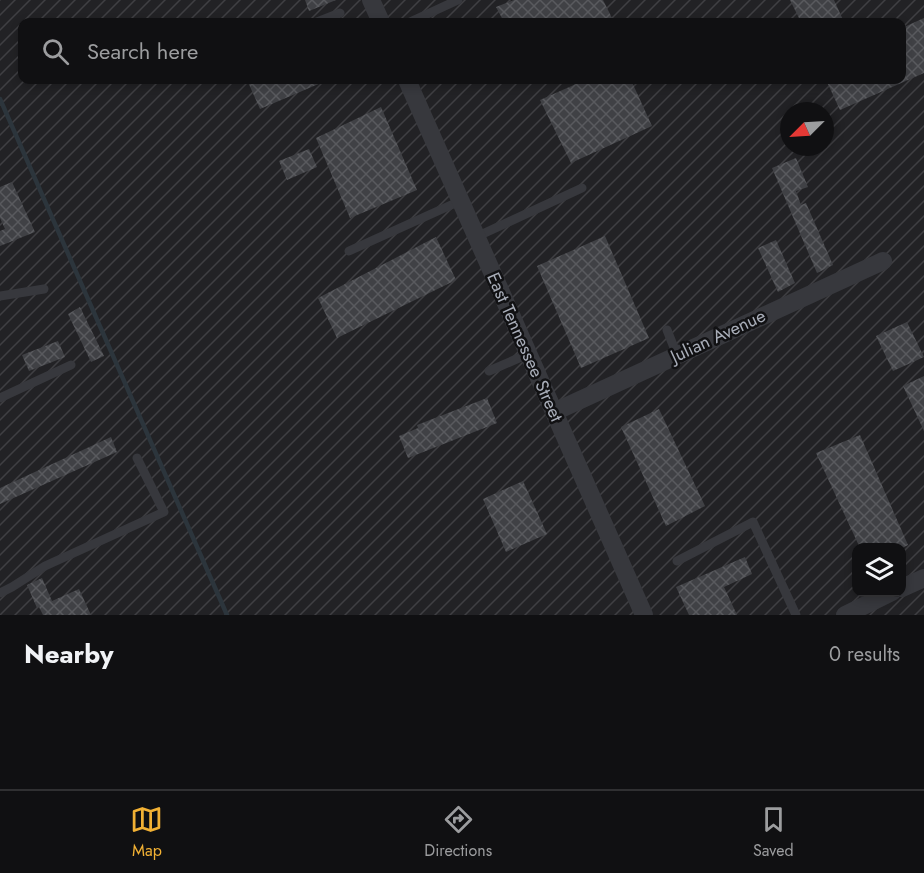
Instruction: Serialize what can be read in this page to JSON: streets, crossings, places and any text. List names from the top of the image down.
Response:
{
  "streets": {
    "street": ["Julian Avenue", "East Tennessee Street"]
  },
  "crossings": [
    ["Julian Avenue", "East Tennessee Street"]
  ],
  "north": "bottom left",
  "page": {
    "search": "Search here",
    "heading": ["Nearby", "0 results"],
    "nav": ["Map", "Directions", "Saved"]
  }
}
